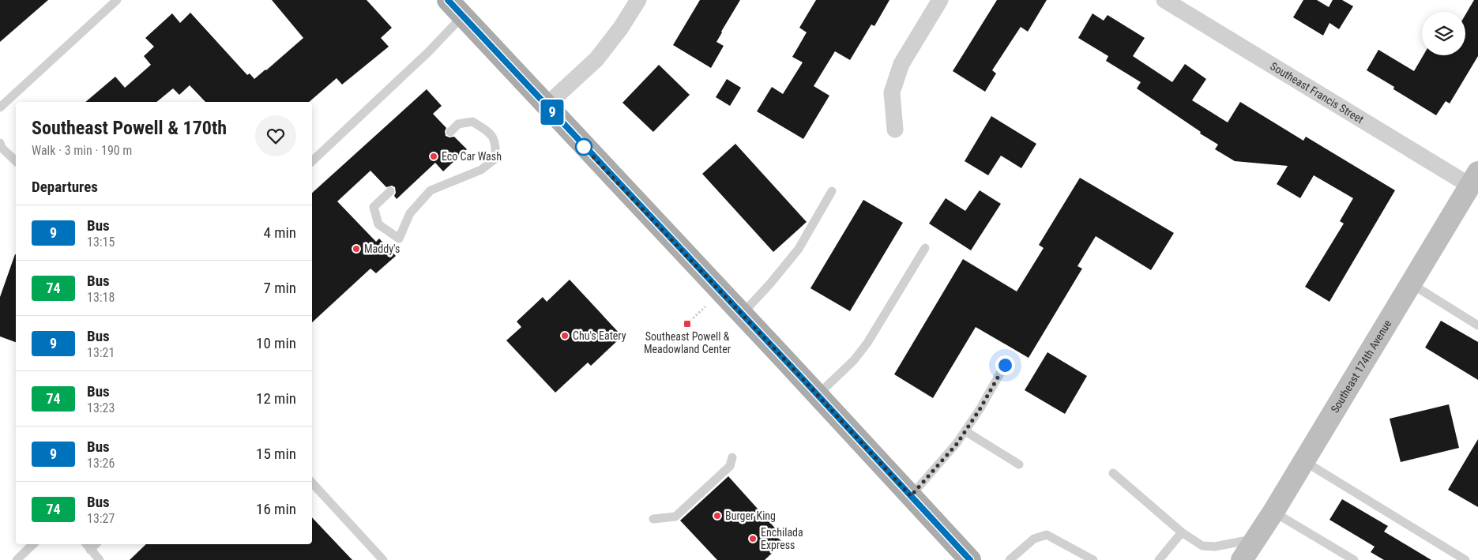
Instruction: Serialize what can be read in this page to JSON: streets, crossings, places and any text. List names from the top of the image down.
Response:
{
  "streets": {
    "street": ["Southeast Francis Street", "Southeast 174th Avenue"]
  },
  "crossings": [
    ["Southeast Francis Street", "Southeast 174th Avenue"]
  ],
  "places": {
    "other": [
      "Eco Car Wash",
      "Maddy's",
      "Chu's Eatery",
      "Burger King",
      "Enchilada Express"
    ],
    "transit": ["Southeast Powell & Meadowland Center"]
  },
  "lines": ["bus line 9"],
  "page": {
    "on_map": "9",
    "heading": [
      ["Southeast Powell & 170th", "Walk · 3 min · 190 m"],
      "Departures"
    ],
    "list": [
      {
        "mark": "9",
        "name": "Bus",
        "note": "13:15",
        "value": "4 min"
      },
      {
        "mark": "74",
        "name": "Bus",
        "note": "13:18",
        "value": "7 min"
      },
      {
        "mark": "9",
        "name": "Bus",
        "note": "13:21",
        "value": "10 min"
      },
      {
        "mark": "74",
        "name": "Bus",
        "note": "13:23",
        "value": "12 min"
      },
      {
        "mark": "9",
        "name": "Bus",
        "note": "13:26",
        "value": "15 min"
      },
      {
        "mark": "74",
        "name": "Bus",
        "note": "13:27",
        "value": "16 min"
      }
    ]
  }
}
